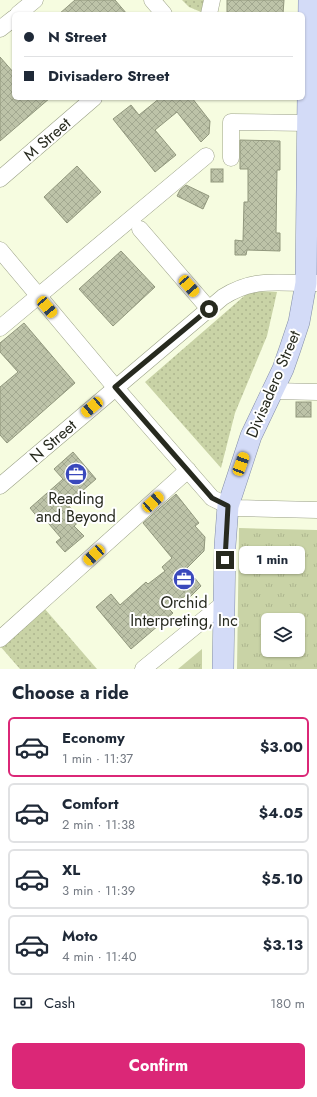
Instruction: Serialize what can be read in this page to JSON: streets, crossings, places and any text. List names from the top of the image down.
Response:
{
  "streets": {
    "main road": ["Divisadero Street"],
    "street": ["M Street", "N Street"]
  },
  "crossings": [
    ["Divisadero Street", "N Street"]
  ],
  "places": {
    "office": ["Reading and Beyond", "Orchid Interpreting, Inc"]
  },
  "page": {
    "banner": ["N Street", "Divisadero Street"],
    "bubble": "1 min",
    "heading": "Choose a ride",
    "list": [
      {
        "name": "Economy",
        "note": "1 min · 11:37",
        "value": "$3.00"
      },
      {
        "name": "Comfort",
        "note": "2 min · 11:38",
        "value": "$4.05"
      },
      {
        "name": "XL",
        "note": "3 min · 11:39",
        "value": "$5.10"
      },
      {
        "name": "Moto",
        "note": "4 min · 11:40",
        "value": "$3.13"
      }
    ],
    "pay": ["Cash", "180 m"],
    "buttons": "Confirm"
  }
}
